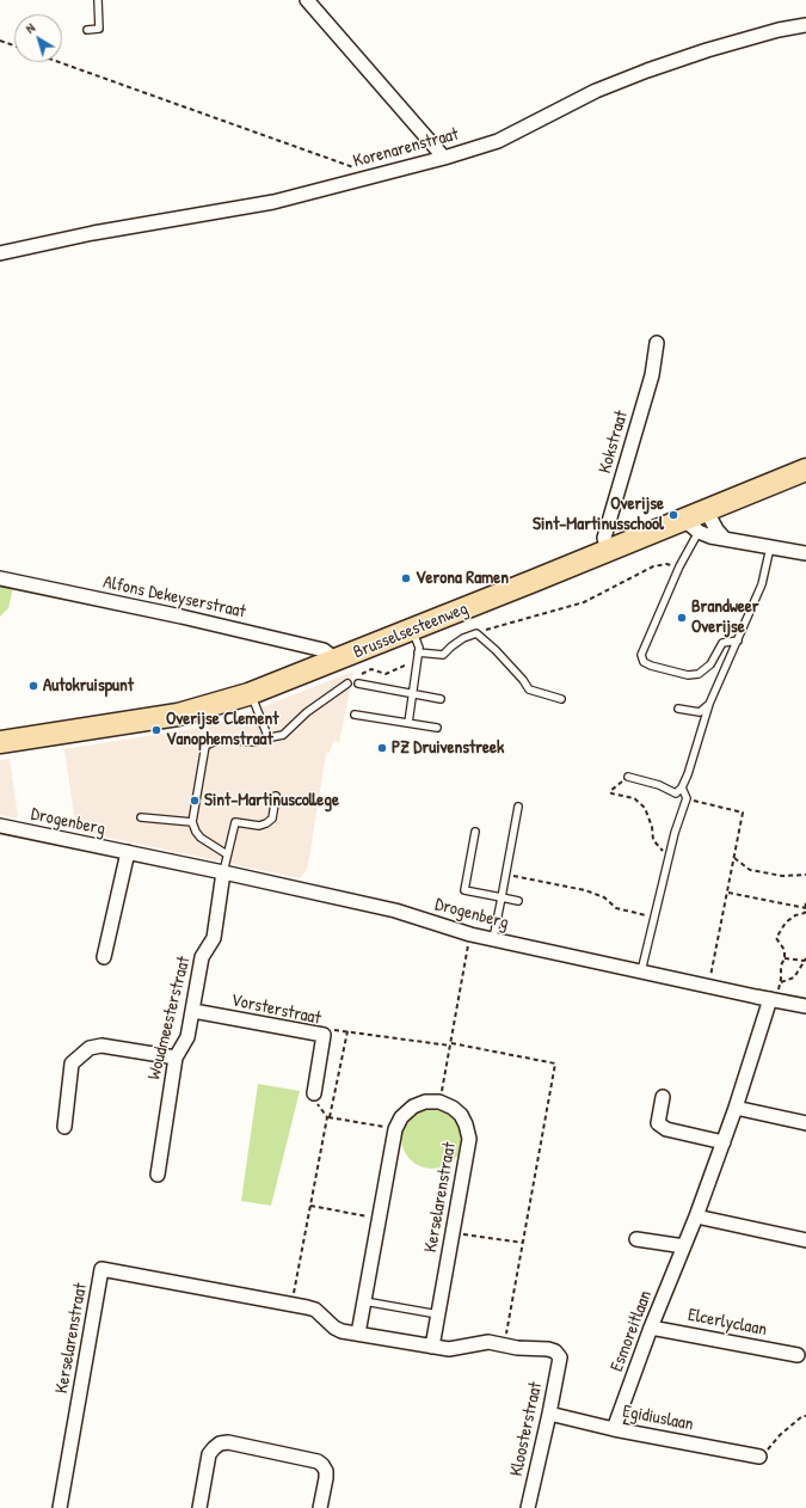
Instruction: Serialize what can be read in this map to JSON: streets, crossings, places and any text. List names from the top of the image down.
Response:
{
  "streets": {
    "main road": ["Brusselsesteenweg"],
    "street": [
      "Korenarenstraat",
      "Kokstraat",
      "Alfons Dekeyserstraat",
      "Drogenberg",
      "Vorsterstraat",
      "Woudmeesterstraat",
      "Kerselarenstraat",
      "Elcerlyclaan",
      "Esmoreitlaan",
      "Egidiuslaan",
      "Kloosterstraat"
    ]
  },
  "crossings": [
    ["Kokstraat", "Brusselsesteenweg"],
    ["Alfons Dekeyserstraat", "Brusselsesteenweg"],
    ["Drogenberg", "Woudmeesterstraat"],
    ["Drogenberg", "Esmoreitlaan"],
    ["Vorsterstraat", "Woudmeesterstraat"],
    ["Kerselarenstraat", "Kloosterstraat"],
    ["Elcerlyclaan", "Esmoreitlaan"],
    ["Esmoreitlaan", "Egidiuslaan"],
    ["Egidiuslaan", "Kloosterstraat"]
  ],
  "places": [
    "Overijse Sint-Martinusschool",
    "Verona Ramen",
    "Brandweer Overijse",
    "Autokruispunt",
    "Overijse Clement Vanophemstraat",
    "PZ Druivenstreek",
    "Sint-Martinuscollege"
  ],
  "north": "top left"
}
